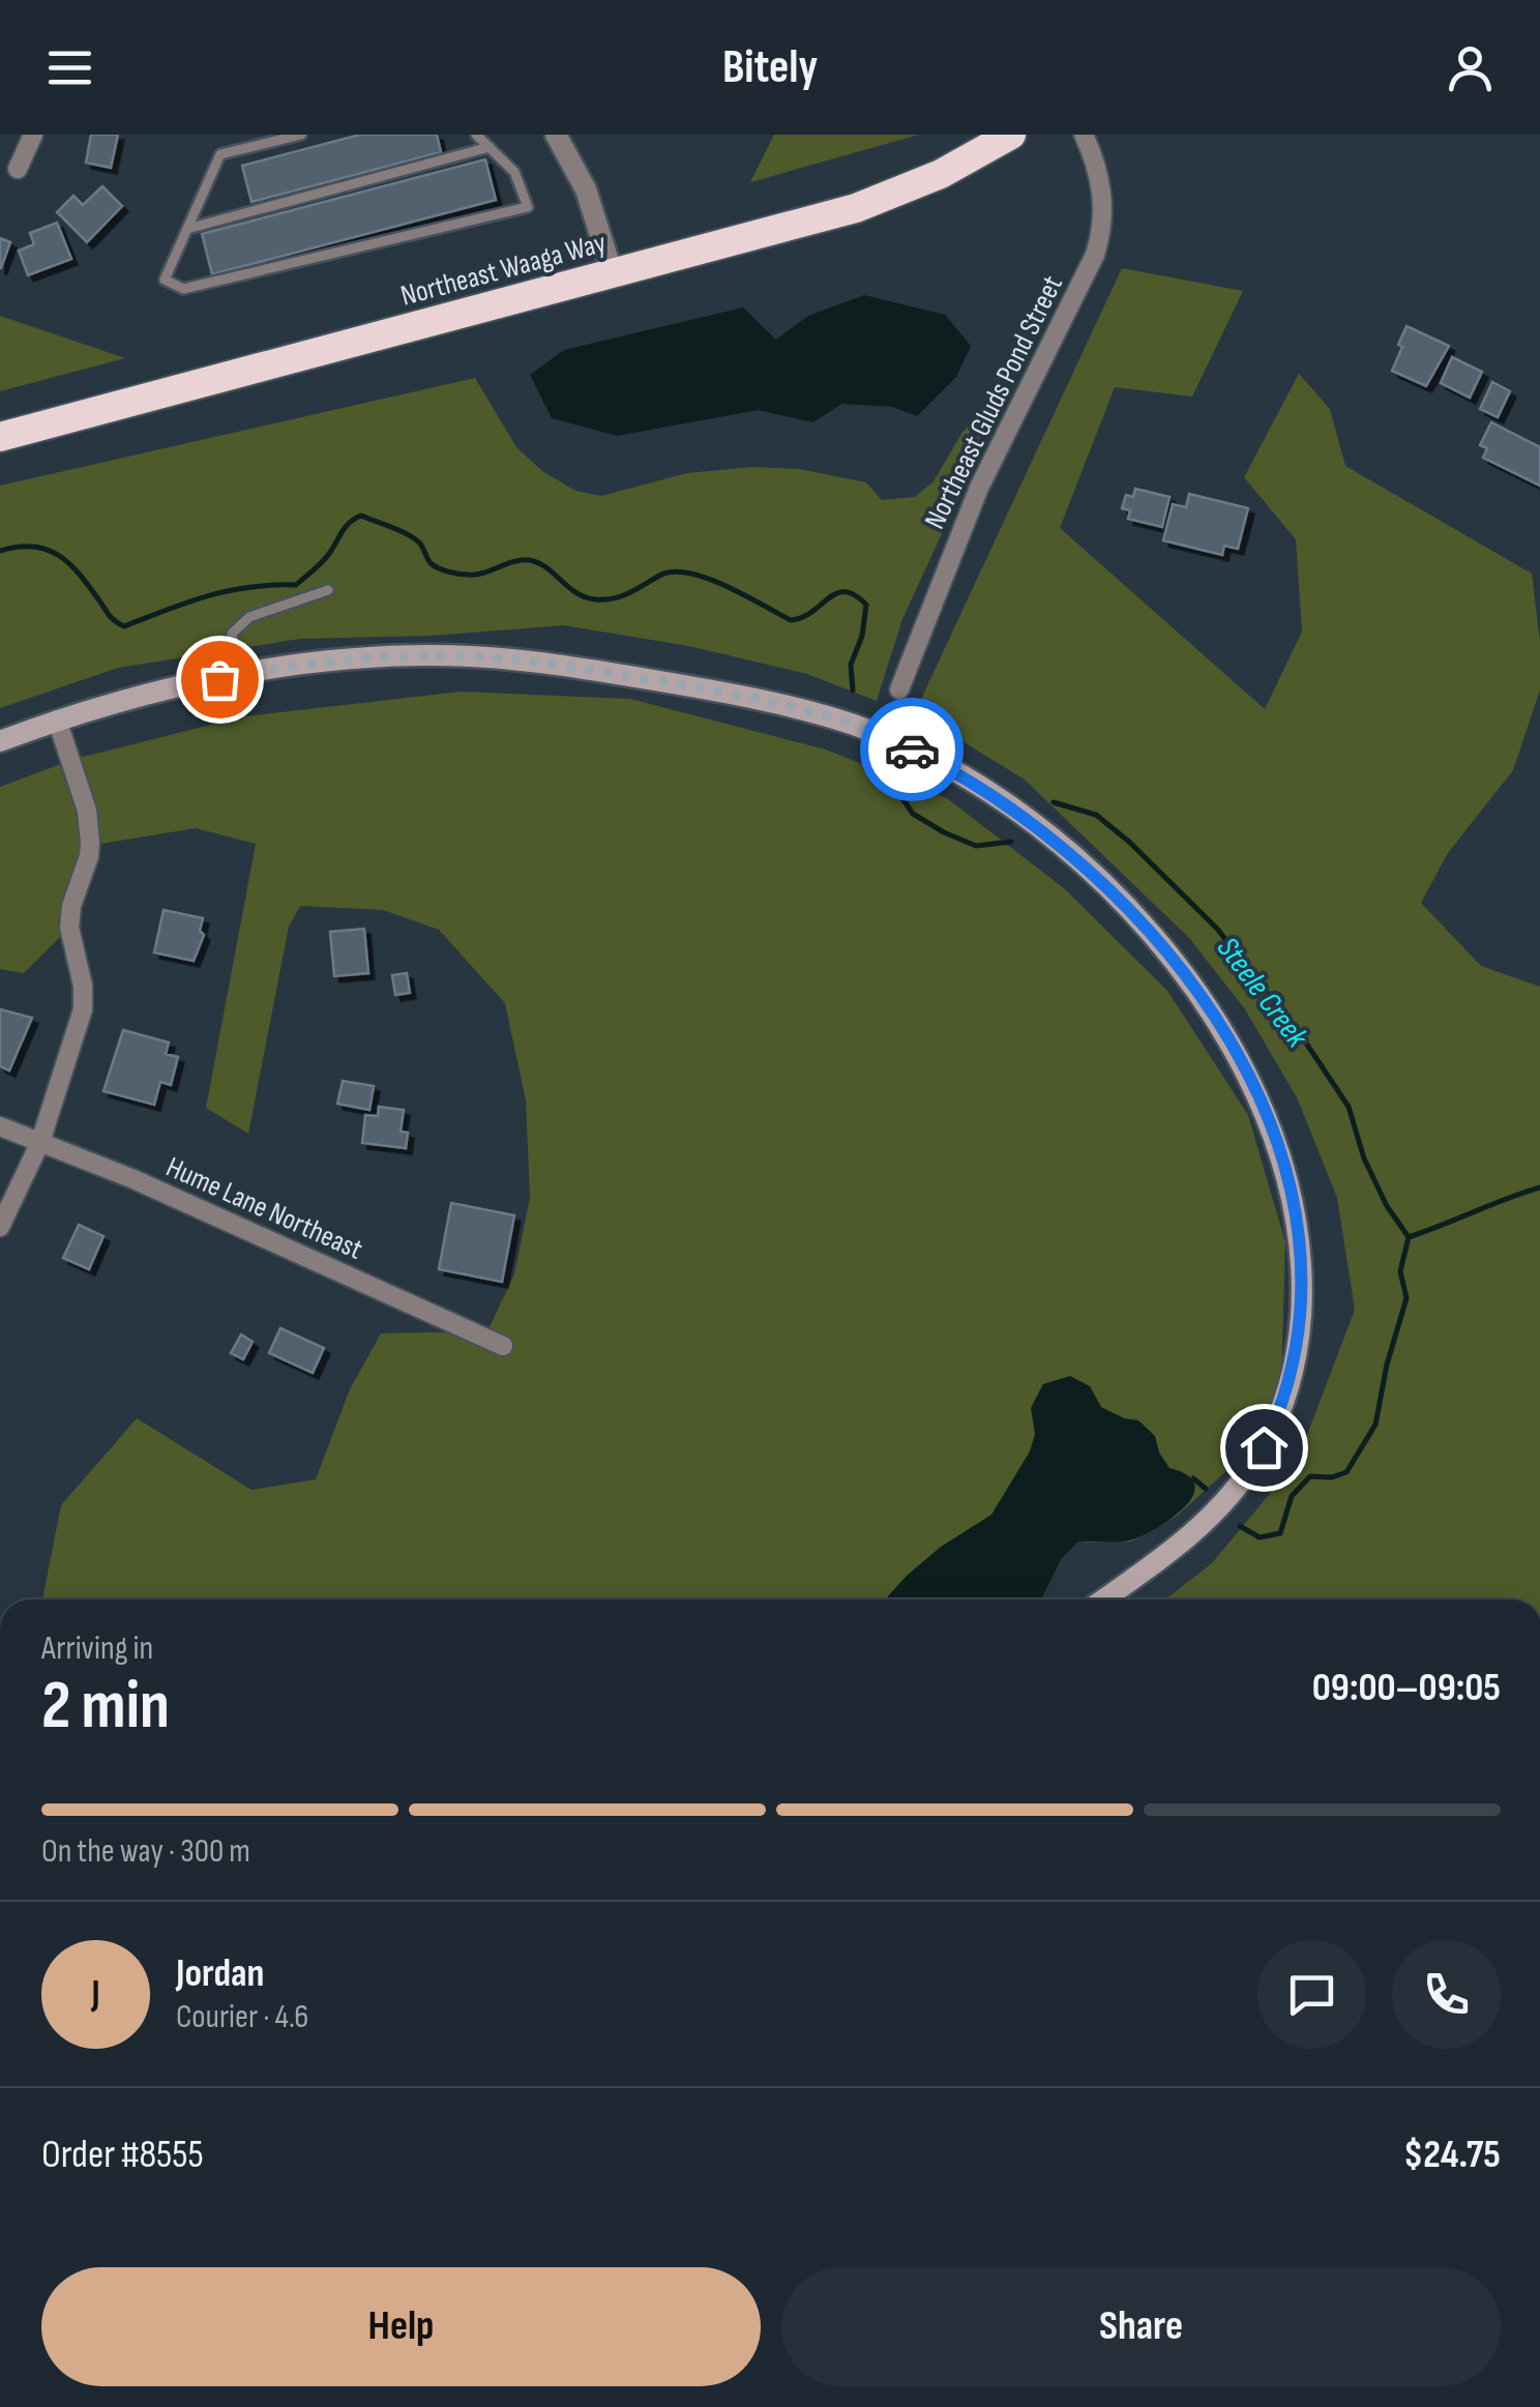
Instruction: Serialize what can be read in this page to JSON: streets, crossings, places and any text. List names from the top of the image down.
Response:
{
  "streets": {
    "highway": ["Northeast Waaga Way"],
    "street": ["Northeast Gluds Pond Street", "Hume Lane Northeast"]
  },
  "water": ["Steele Creek"],
  "page": {
    "header": "Bitely",
    "heading": ["2 min", "Arriving in", "09:00–09:05"],
    "panel": [
      "Jordan",
      "Courier · 4.6",
      "Order #8555",
      "$24.75"
    ],
    "bar": "On the way · 300 m",
    "round": "J",
    "buttons": ["Help", "Share"]
  }
}
